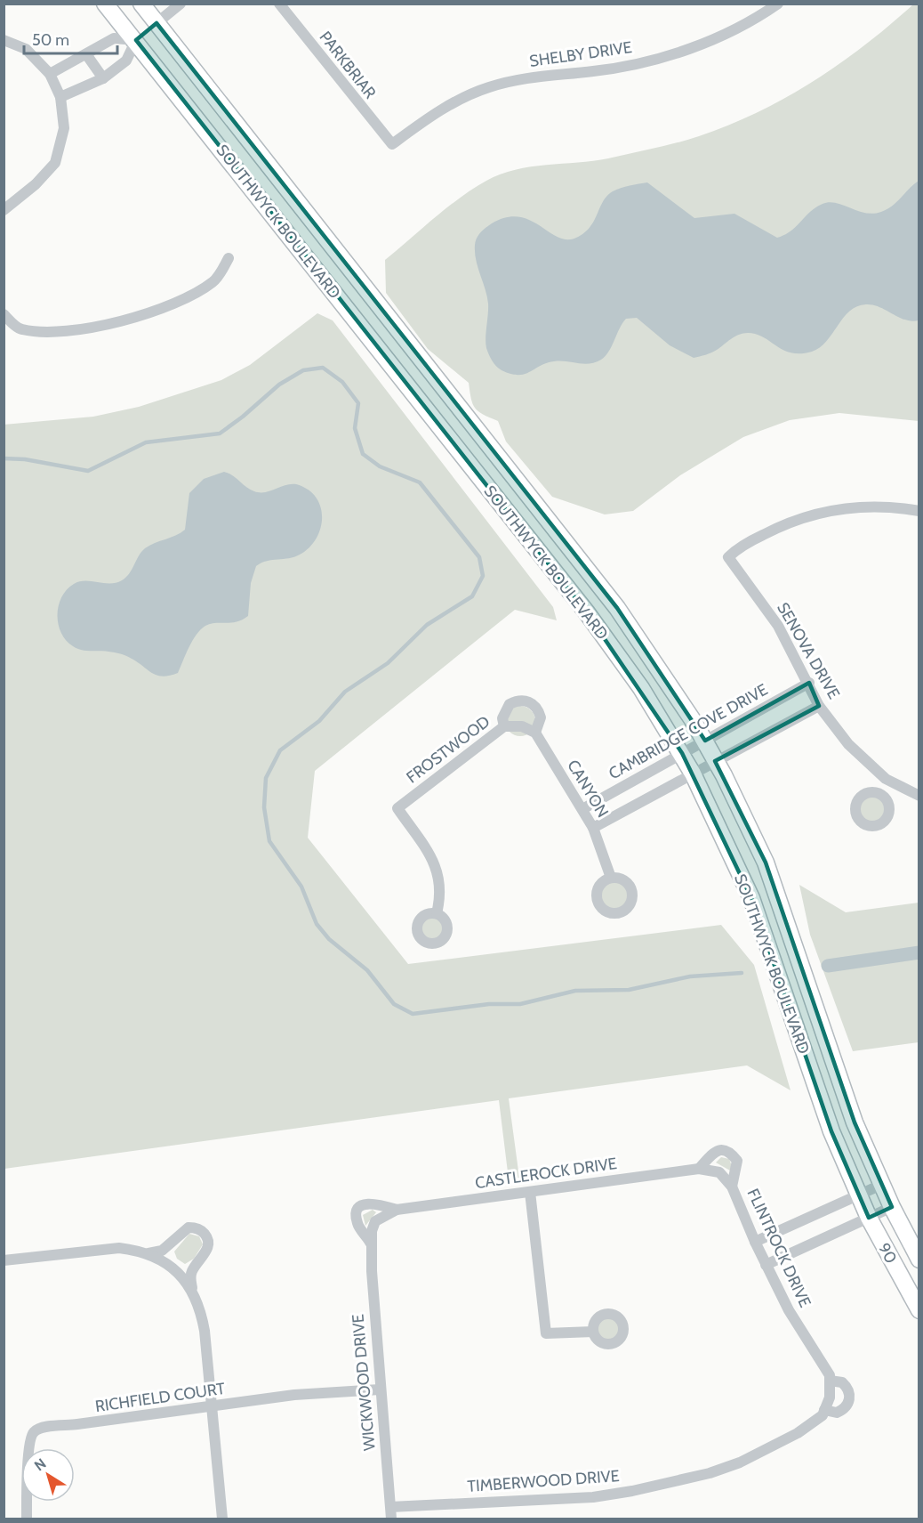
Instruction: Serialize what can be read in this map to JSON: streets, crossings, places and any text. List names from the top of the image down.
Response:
{
  "streets": {
    "street": [
      "SHELBY DRIVE",
      "PARKBRIAR",
      "SOUTHWYCK BOULEVARD",
      "SENOVA DRIVE",
      "CAMBRIDGE COVE DRIVE",
      "FROSTWOOD",
      "CANYON",
      "CASTLEROCK DRIVE",
      "FLINTROCK DRIVE",
      "90",
      "WICKWOOD DRIVE",
      "RICHFIELD COURT",
      "TIMBERWOOD DRIVE"
    ]
  },
  "crossings": [
    ["SHELBY DRIVE", "PARKBRIAR"],
    ["SOUTHWYCK BOULEVARD", "CAMBRIDGE COVE DRIVE"],
    ["SOUTHWYCK BOULEVARD", "90"],
    ["SENOVA DRIVE", "CAMBRIDGE COVE DRIVE"],
    ["CAMBRIDGE COVE DRIVE", "CANYON"],
    ["FROSTWOOD", "CANYON"],
    ["CASTLEROCK DRIVE", "FLINTROCK DRIVE"],
    ["CASTLEROCK DRIVE", "WICKWOOD DRIVE"],
    ["FLINTROCK DRIVE", "TIMBERWOOD DRIVE"],
    ["WICKWOOD DRIVE", "RICHFIELD COURT"],
    ["WICKWOOD DRIVE", "TIMBERWOOD DRIVE"]
  ],
  "scale_bar": "50 m",
  "north": "top left"
}
